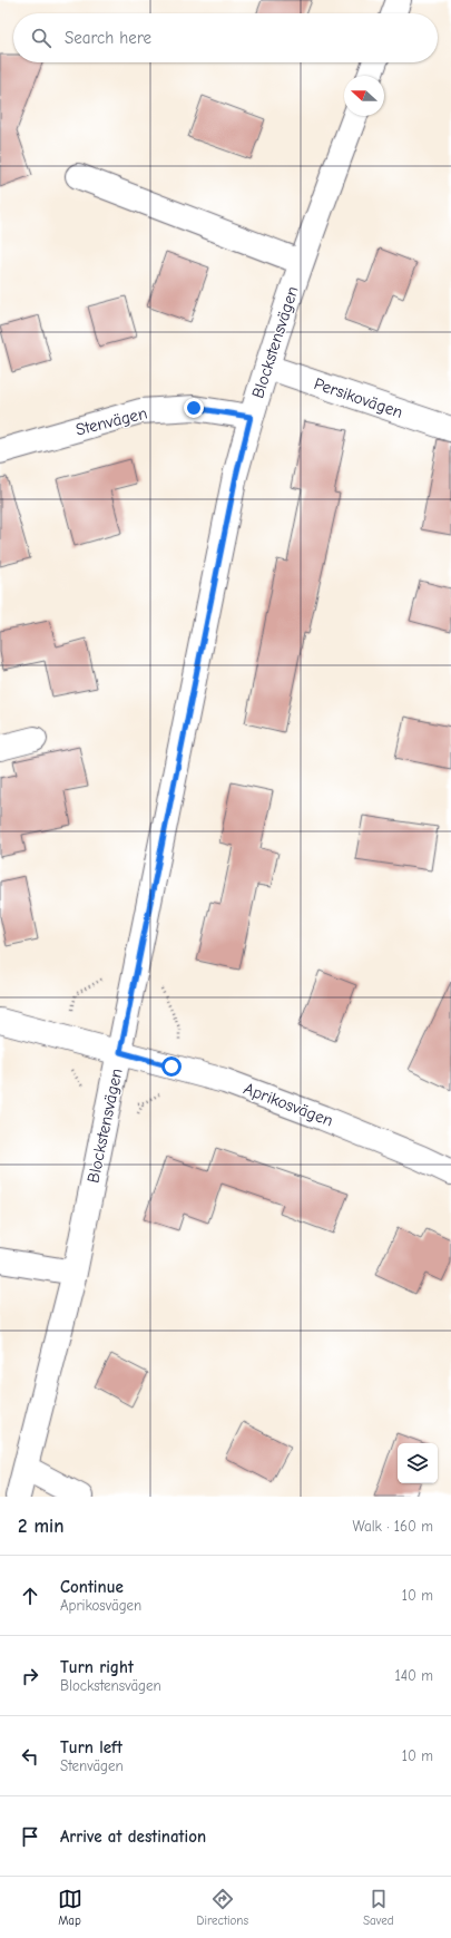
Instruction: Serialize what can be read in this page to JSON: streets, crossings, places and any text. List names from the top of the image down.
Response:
{
  "streets": {
    "street": [
      "Blockstensvägen",
      "Persikovägen",
      "Stenvägen",
      "Aprikosvägen"
    ]
  },
  "crossings": [
    ["Blockstensvägen", "Persikovägen"],
    ["Blockstensvägen", "Stenvägen"],
    ["Blockstensvägen", "Aprikosvägen"]
  ],
  "north": "left",
  "page": {
    "search": "Search here",
    "heading": ["2 min", "Walk · 160 m"],
    "list": [
      ["Continue", "Aprikosvägen", "10 m"],
      ["Turn right", "Blockstensvägen", "140 m"],
      ["Turn left", "Stenvägen", "10 m"],
      "Arrive at destination"
    ],
    "nav": ["Map", "Directions", "Saved"]
  }
}
